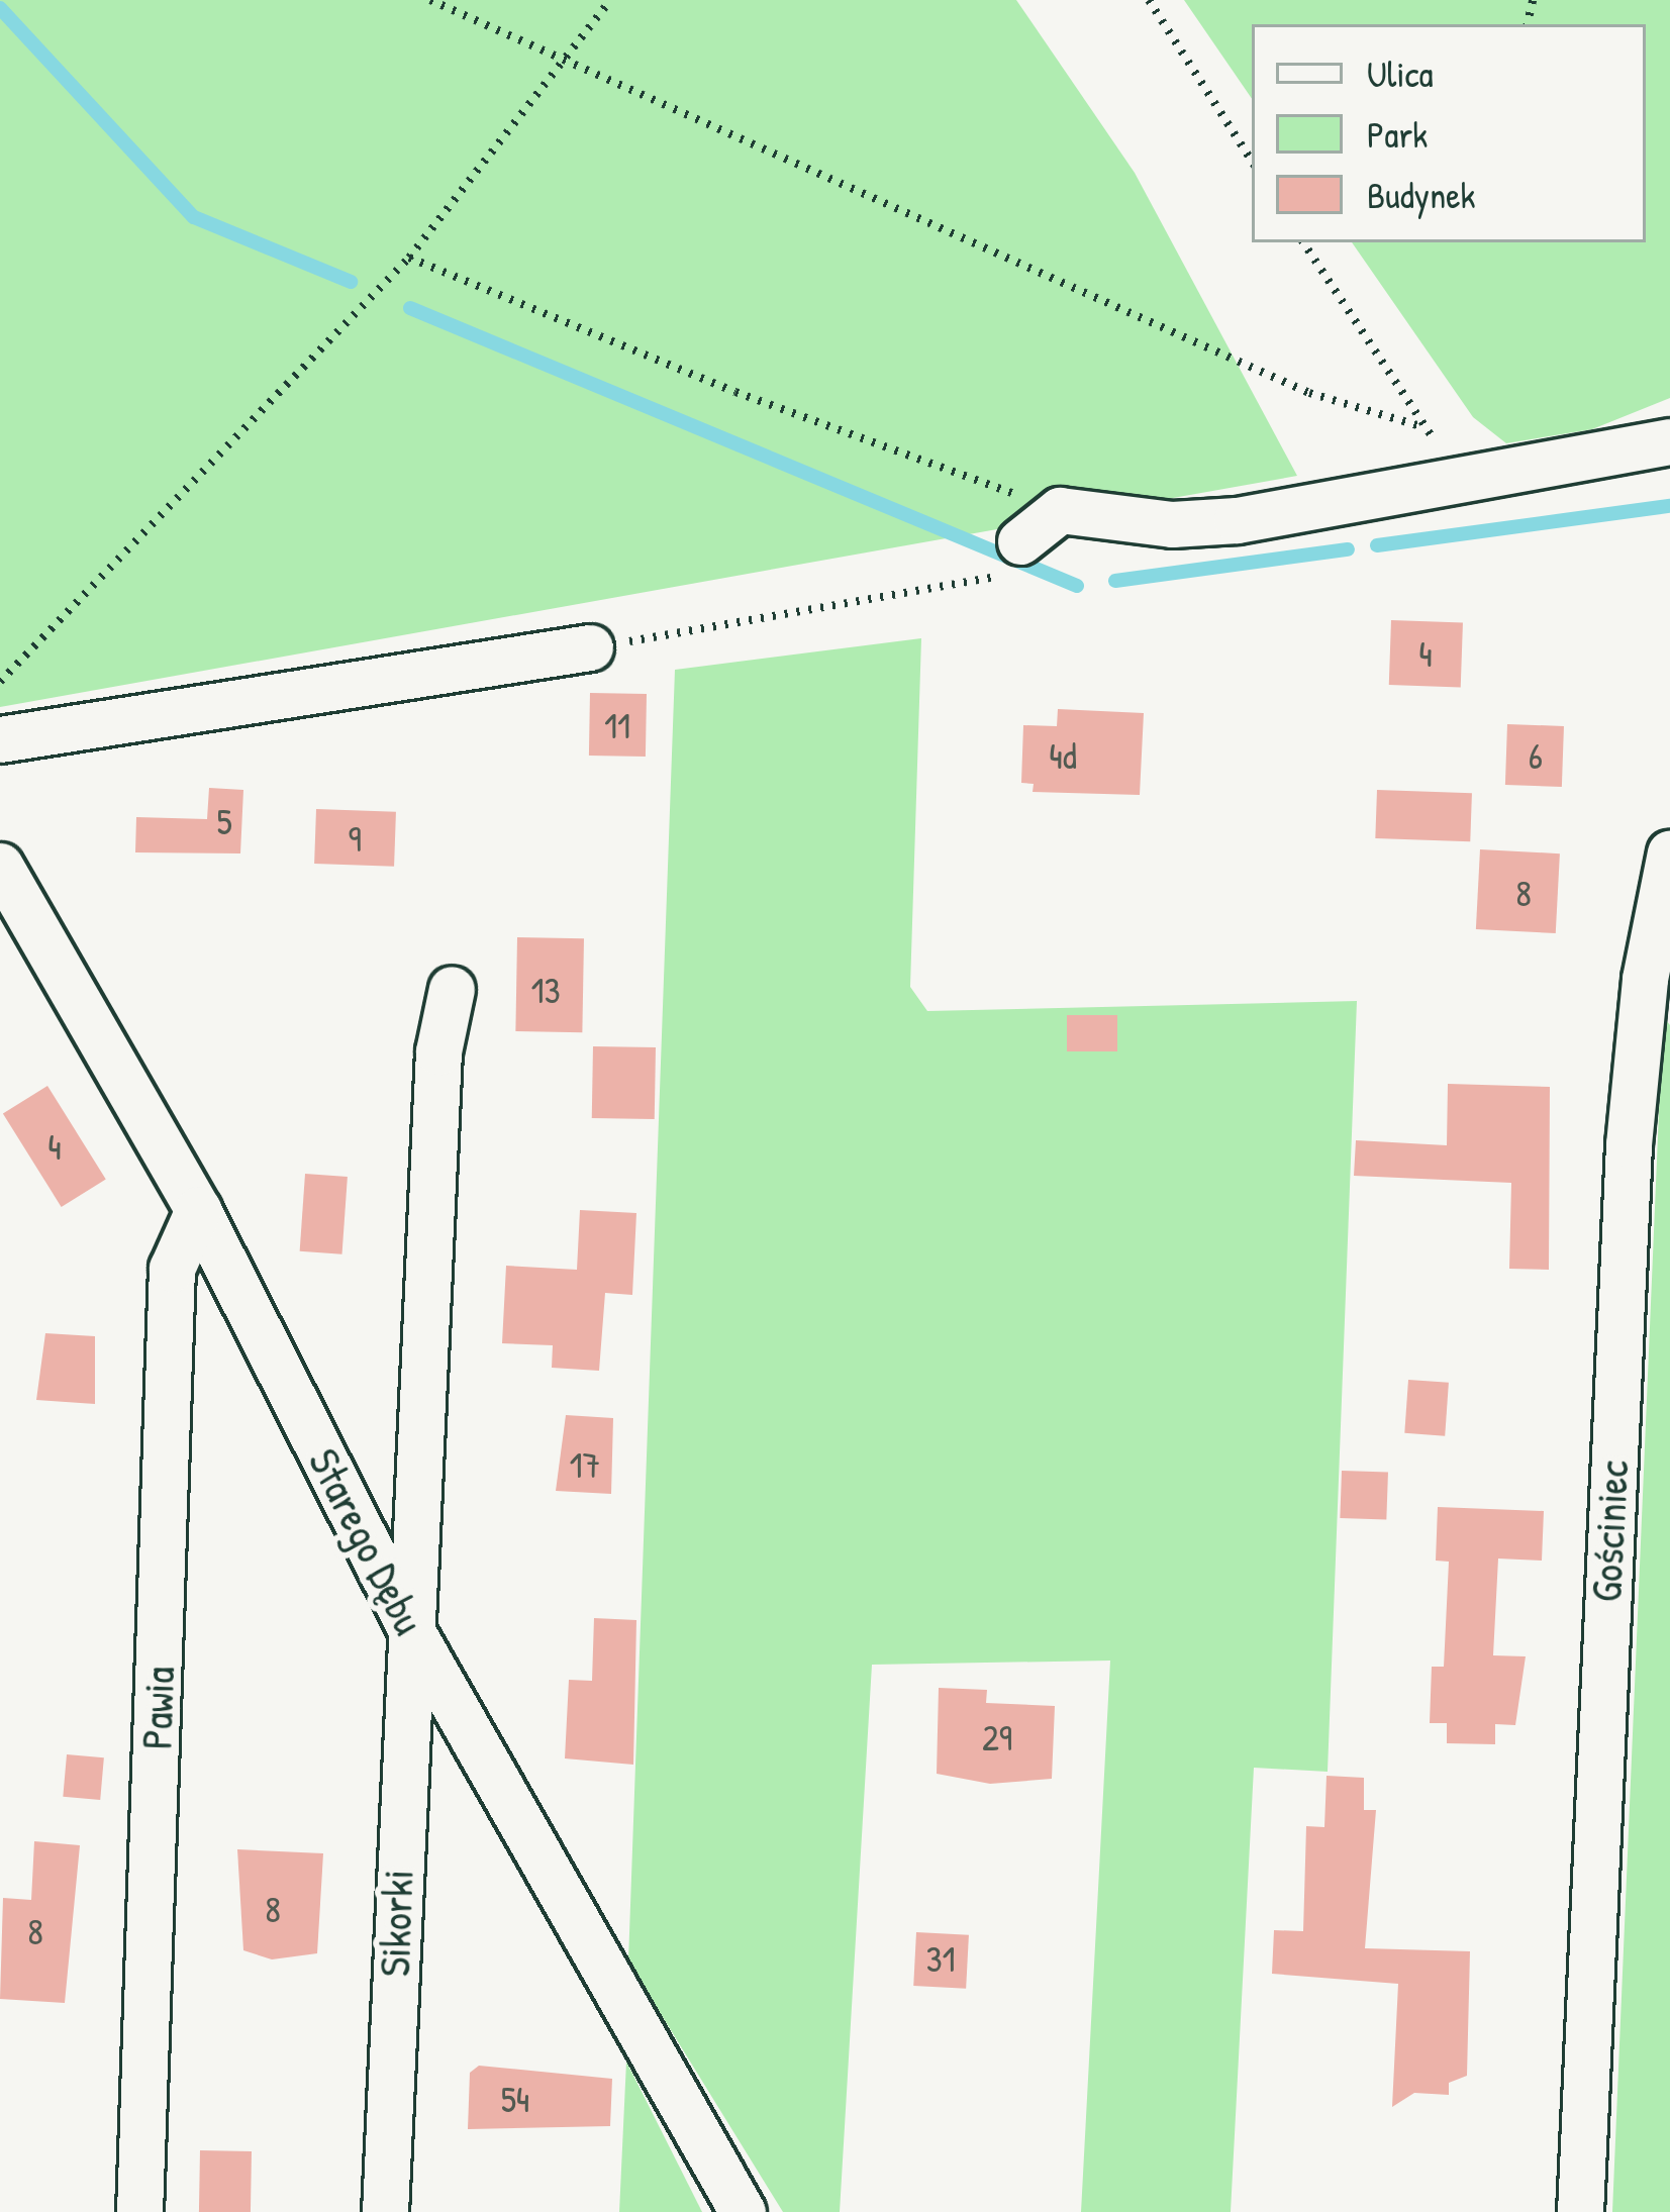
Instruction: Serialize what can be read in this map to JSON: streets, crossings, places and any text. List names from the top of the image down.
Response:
{
  "streets": {
    "street": [
      "Gościniec",
      "Starego Dębu",
      "Pawia",
      "Sikorki"
    ]
  },
  "crossings": [
    ["Starego Dębu", "Pawia"],
    ["Starego Dębu", "Sikorki"]
  ],
  "house_numbers": [
    "4",
    "11",
    "4d",
    "6",
    "5",
    "9",
    "8",
    "13",
    "4",
    "17",
    "29",
    "8",
    "8",
    "31",
    "54"
  ],
  "legend": ["Ulica", "Park", "Budynek"]
}
